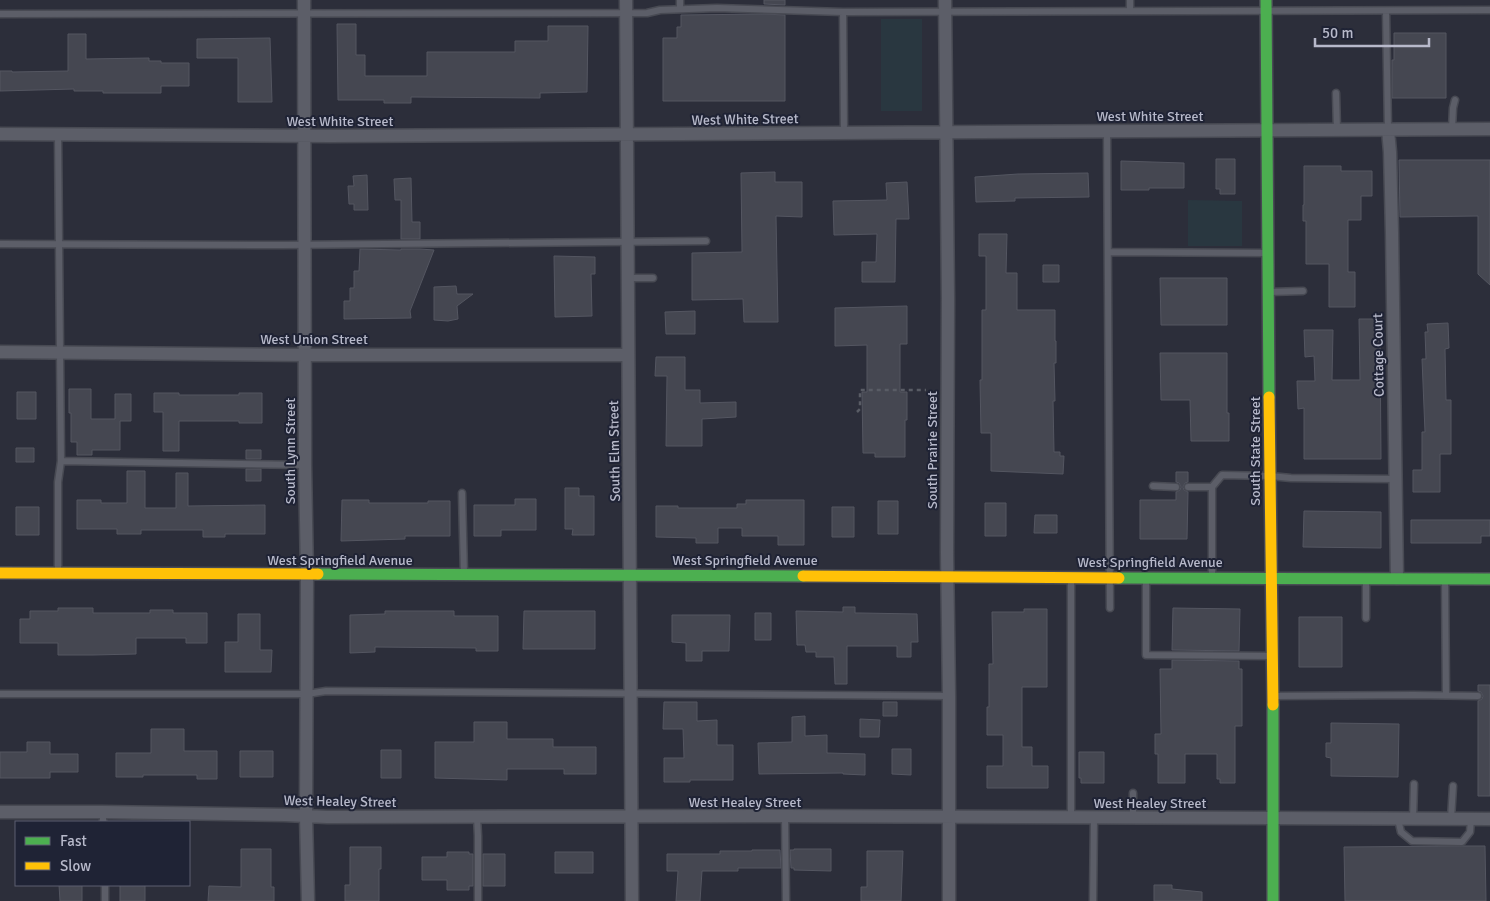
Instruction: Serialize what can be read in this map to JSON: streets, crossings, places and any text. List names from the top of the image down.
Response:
{
  "streets": {
    "main road": ["South State Street", "West Springfield Avenue"],
    "street": [
      "West White Street",
      "West Union Street",
      "Cottage Court",
      "South Prairie Street",
      "South Lynn Street",
      "South Elm Street",
      "West Healey Street"
    ]
  },
  "crossings": [
    ["West White Street", "Cottage Court"],
    ["West White Street", "South Prairie Street"],
    ["West White Street", "South Lynn Street"],
    ["West White Street", "South Elm Street"],
    ["West White Street", "South State Street"],
    ["West Union Street", "South Lynn Street"],
    ["West Union Street", "South Elm Street"],
    ["Cottage Court", "West Springfield Avenue"],
    ["South Prairie Street", "West Springfield Avenue"],
    ["South Prairie Street", "West Healey Street"],
    ["South Lynn Street", "West Springfield Avenue"],
    ["South Lynn Street", "West Healey Street"],
    ["South Elm Street", "West Springfield Avenue"],
    ["South Elm Street", "West Healey Street"],
    ["South State Street", "West Springfield Avenue"],
    ["South State Street", "West Healey Street"]
  ],
  "legend": ["Fast", "Slow"],
  "scale_bar": "50 m"
}
